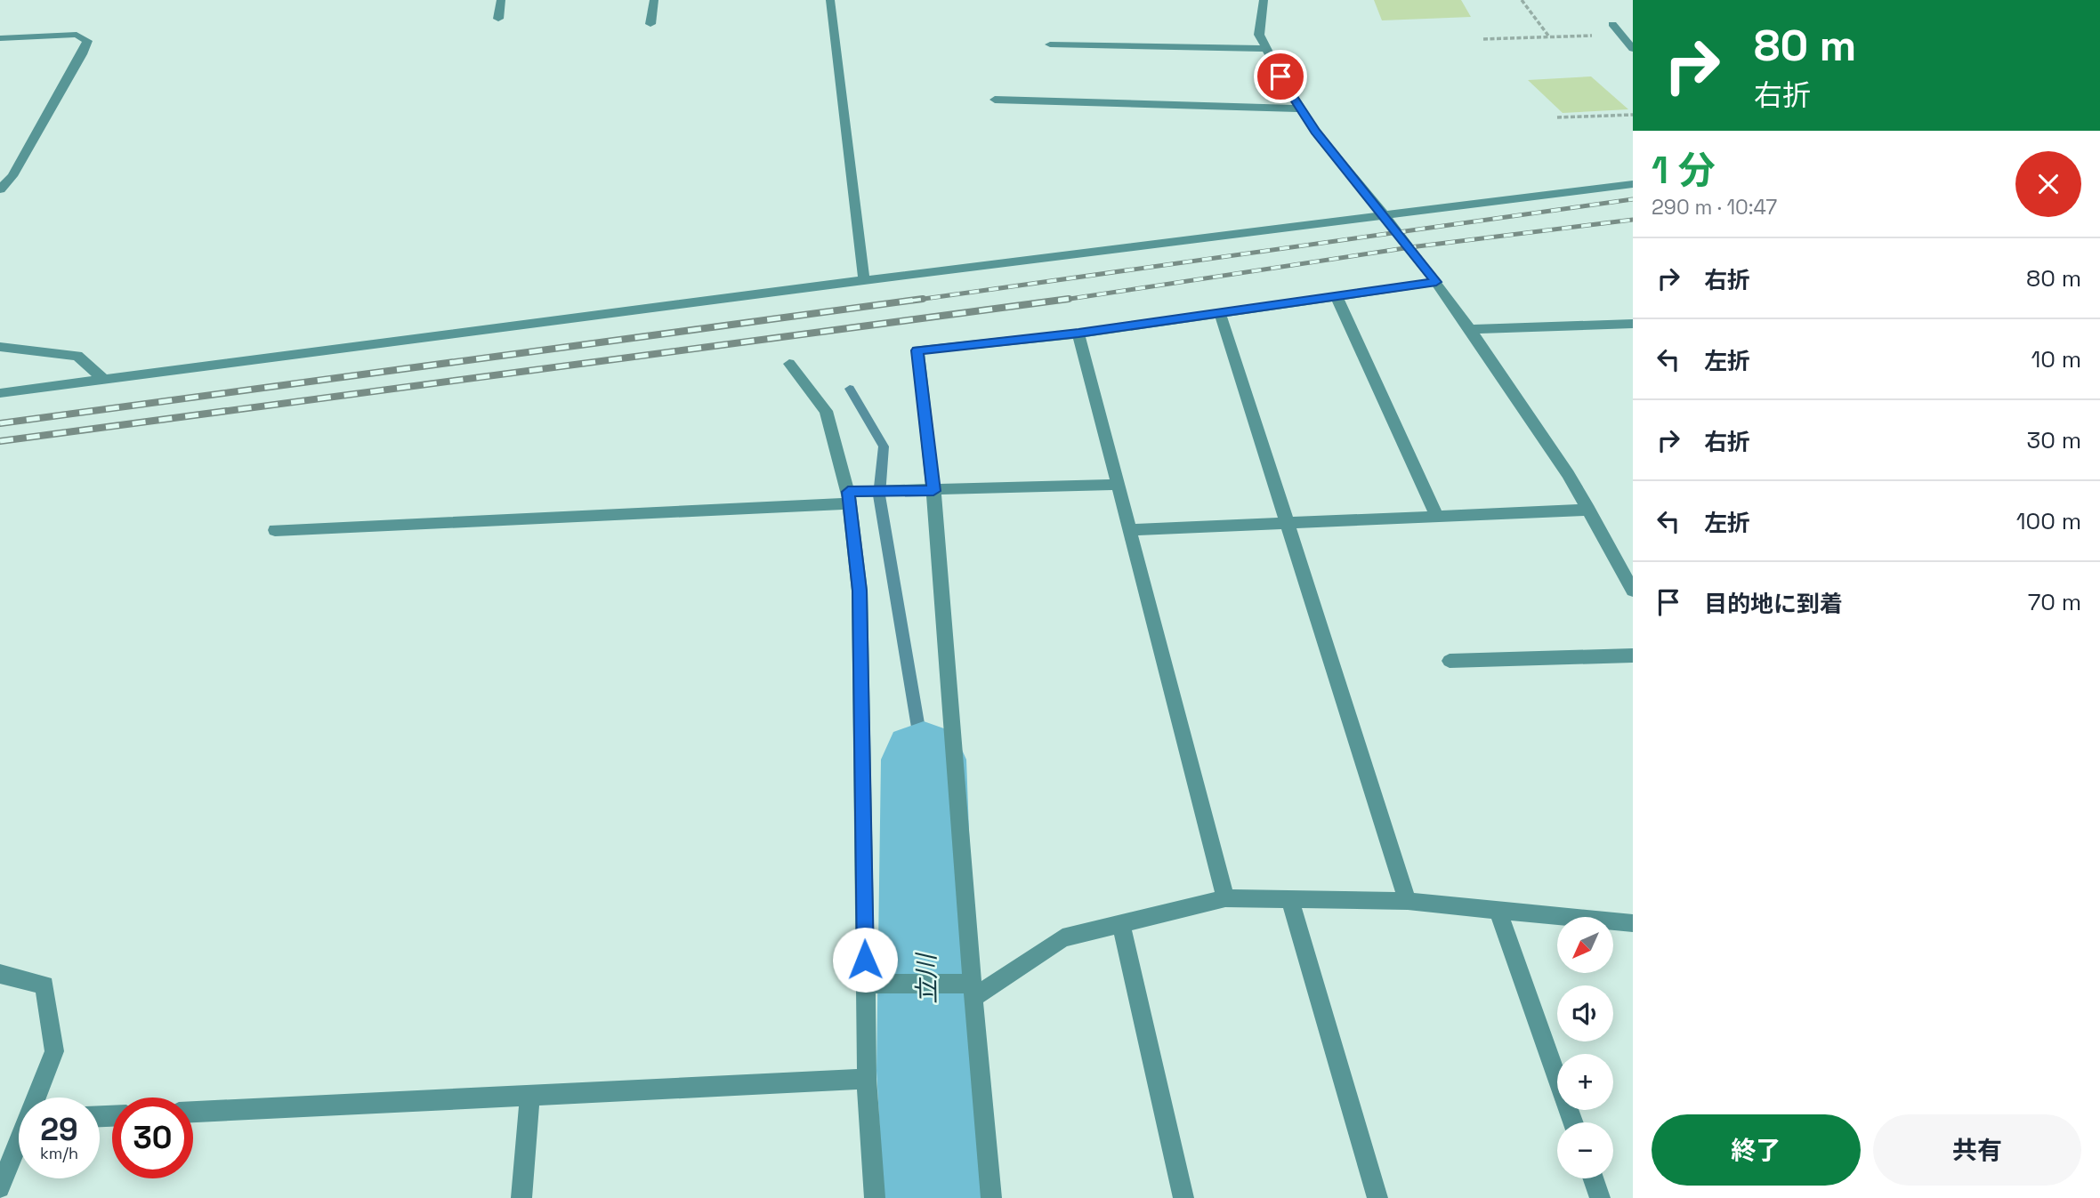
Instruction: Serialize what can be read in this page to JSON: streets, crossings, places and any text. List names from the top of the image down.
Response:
{
  "water": ["立川"],
  "north": "bottom left",
  "page": {
    "turn": ["80 m", "右折"],
    "heading": ["1 分", "290 m · 10:47"],
    "list": [
      {
        "name": "右折",
        "value": "80 m"
      },
      {
        "name": "左折",
        "value": "10 m"
      },
      {
        "name": "右折",
        "value": "30 m"
      },
      {
        "name": "左折",
        "value": "100 m"
      },
      {
        "name": "目的地に到着",
        "value": "70 m"
      }
    ],
    "map_buttons": ["+", "−"],
    "speed": "29 km/h",
    "limit": "30",
    "buttons": ["終了", "共有"]
  }
}
